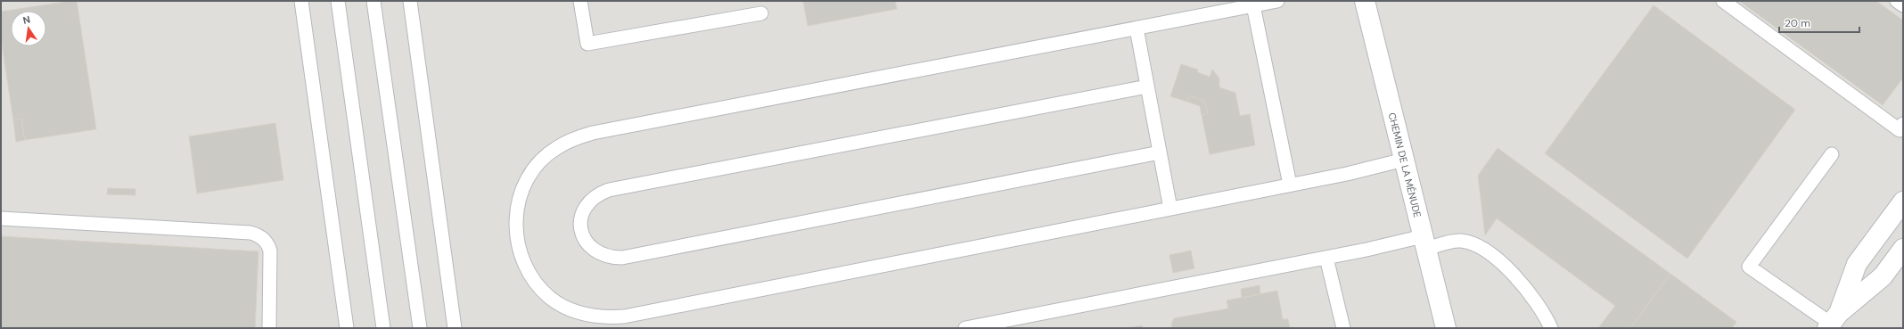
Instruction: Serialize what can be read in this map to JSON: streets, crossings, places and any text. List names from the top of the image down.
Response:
{
  "streets": {
    "street": ["CHEMIN DE LA MÉNUDE"]
  },
  "scale_bar": "20 m",
  "north": "top"
}
